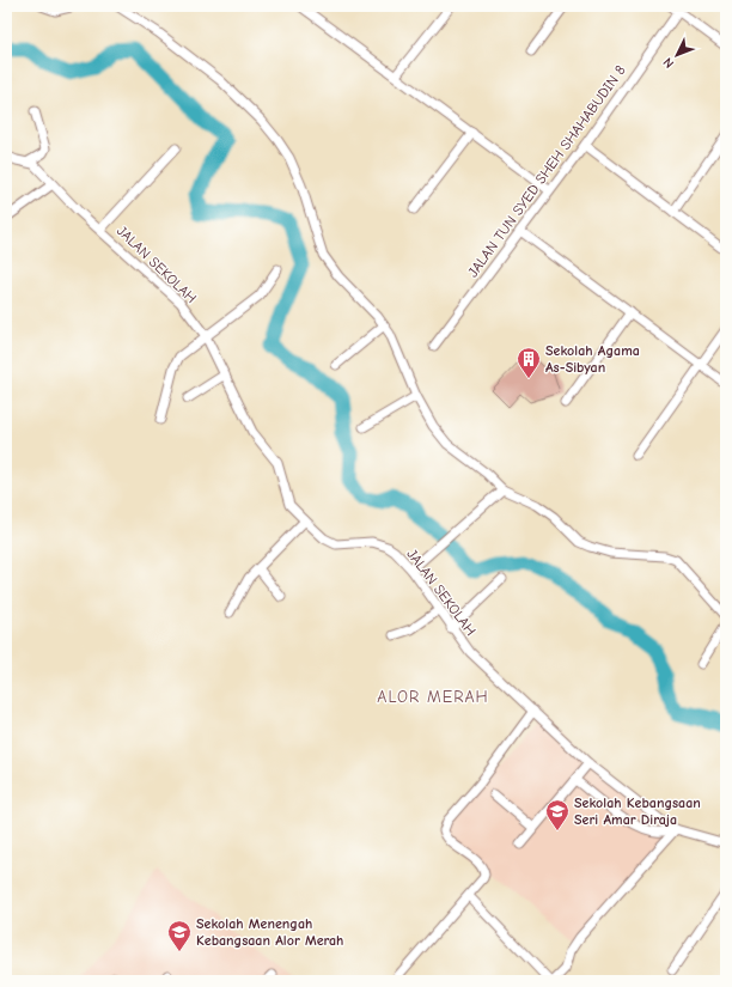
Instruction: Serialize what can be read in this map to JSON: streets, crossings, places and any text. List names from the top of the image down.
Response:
{
  "streets": {
    "street": ["JALAN TUN SYED SHEH SHAHABUDIN 8", "JALAN SEKOLAH"]
  },
  "districts": ["ALOR MERAH"],
  "places": {
    "building": ["Sekolah Agama As-Sibyan"],
    "school or university": ["Sekolah Kebangsaan Seri Amar Diraja", "Sekolah Menengah Kebangsaan Alor Merah"]
  },
  "north": "bottom left"
}
